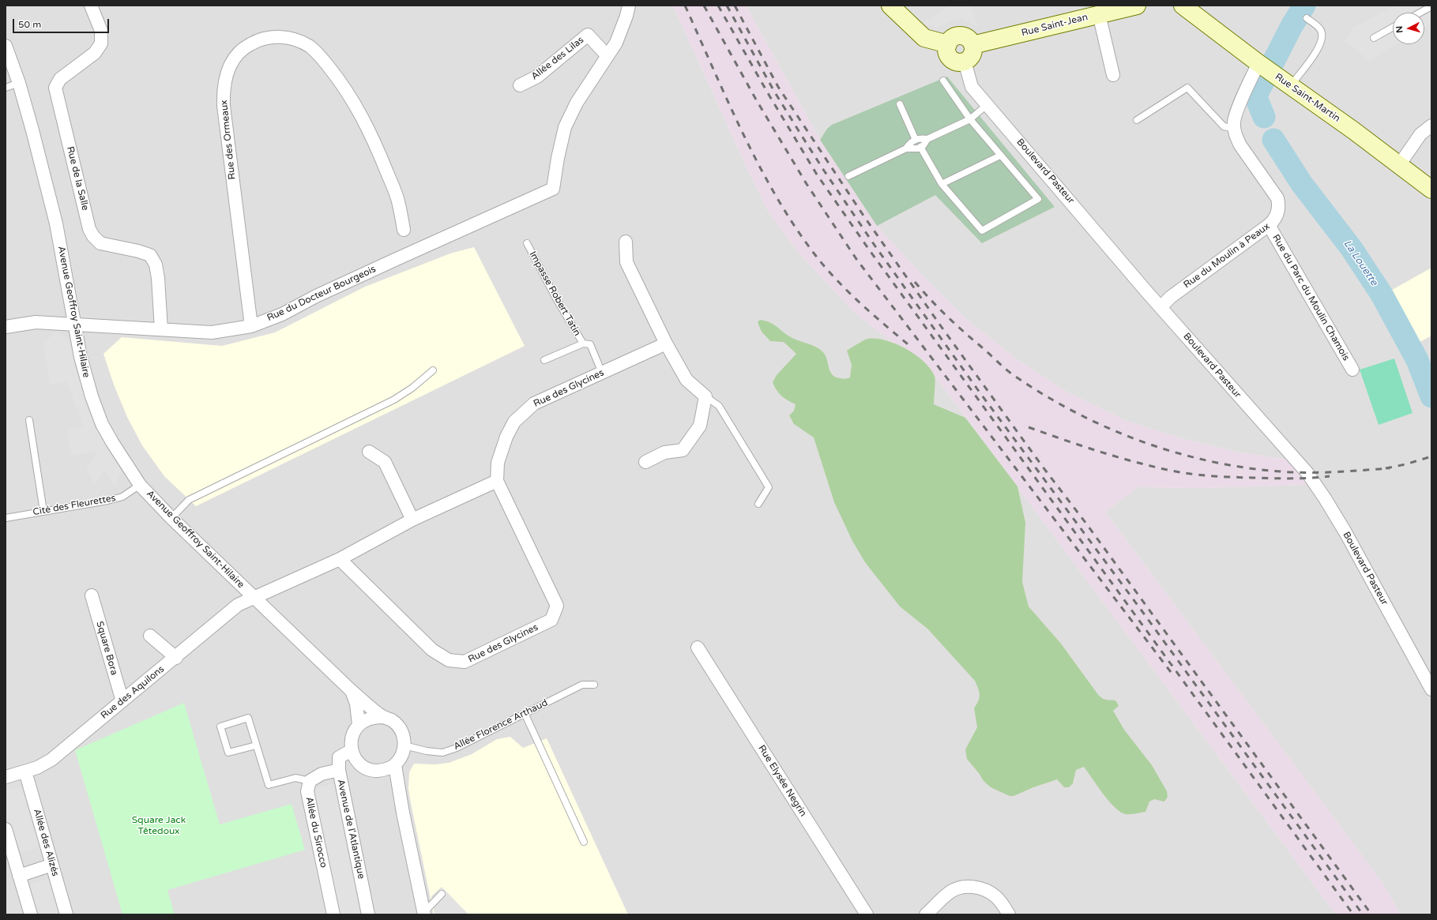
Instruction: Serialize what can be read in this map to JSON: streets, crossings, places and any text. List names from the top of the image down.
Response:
{
  "streets": {
    "street": [
      "Rue Saint-Jean",
      "Allée des Lilas",
      "Rue Saint-Martin",
      "Rue des Ormeaux",
      "Boulevard Pasteur",
      "Rue de la Salle",
      "Rue du Moulin à Peaux",
      "Rue du Docteur Bourgeois",
      "Rue du Parc du Moulin Chamois",
      "Avenue Geoffroy Saint-Hilaire",
      "Rue des Glycines",
      "Square Bora",
      "Rue des Aquilons",
      "Rue Elysée Negrin",
      "Avenue de l'Atlantique",
      "Allée du Sirocco",
      "Allée des Alizés"
    ],
    "lane": ["Impasse Robert Tatin", "Cité des Fleurettes", "Allée Florence Arthaud"]
  },
  "crossings": [
    ["Rue Saint-Jean", "Boulevard Pasteur"],
    ["Allée des Lilas", "Rue du Docteur Bourgeois"],
    ["Rue Saint-Martin", "Rue du Moulin à Peaux"],
    ["Rue des Ormeaux", "Rue du Docteur Bourgeois"],
    ["Boulevard Pasteur", "Rue du Moulin à Peaux"],
    ["Rue de la Salle", "Rue du Docteur Bourgeois"],
    ["Rue du Moulin à Peaux", "Rue du Parc du Moulin Chamois"],
    ["Rue du Docteur Bourgeois", "Avenue Geoffroy Saint-Hilaire"],
    ["Impasse Robert Tatin", "Rue des Glycines"],
    ["Avenue Geoffroy Saint-Hilaire", "Cité des Fleurettes"],
    ["Avenue Geoffroy Saint-Hilaire", "Rue des Aquilons"],
    ["Avenue Geoffroy Saint-Hilaire", "Allée Florence Arthaud"],
    ["Avenue Geoffroy Saint-Hilaire", "Avenue de l'Atlantique"],
    ["Square Bora", "Rue des Aquilons"],
    ["Rue des Aquilons", "Allée des Alizés"],
    ["Allée Florence Arthaud", "Avenue de l'Atlantique"]
  ],
  "water": ["La Louette"],
  "parks": ["Square Jack Têtedoux"],
  "scale_bar": "50 m",
  "north": "left"
}
